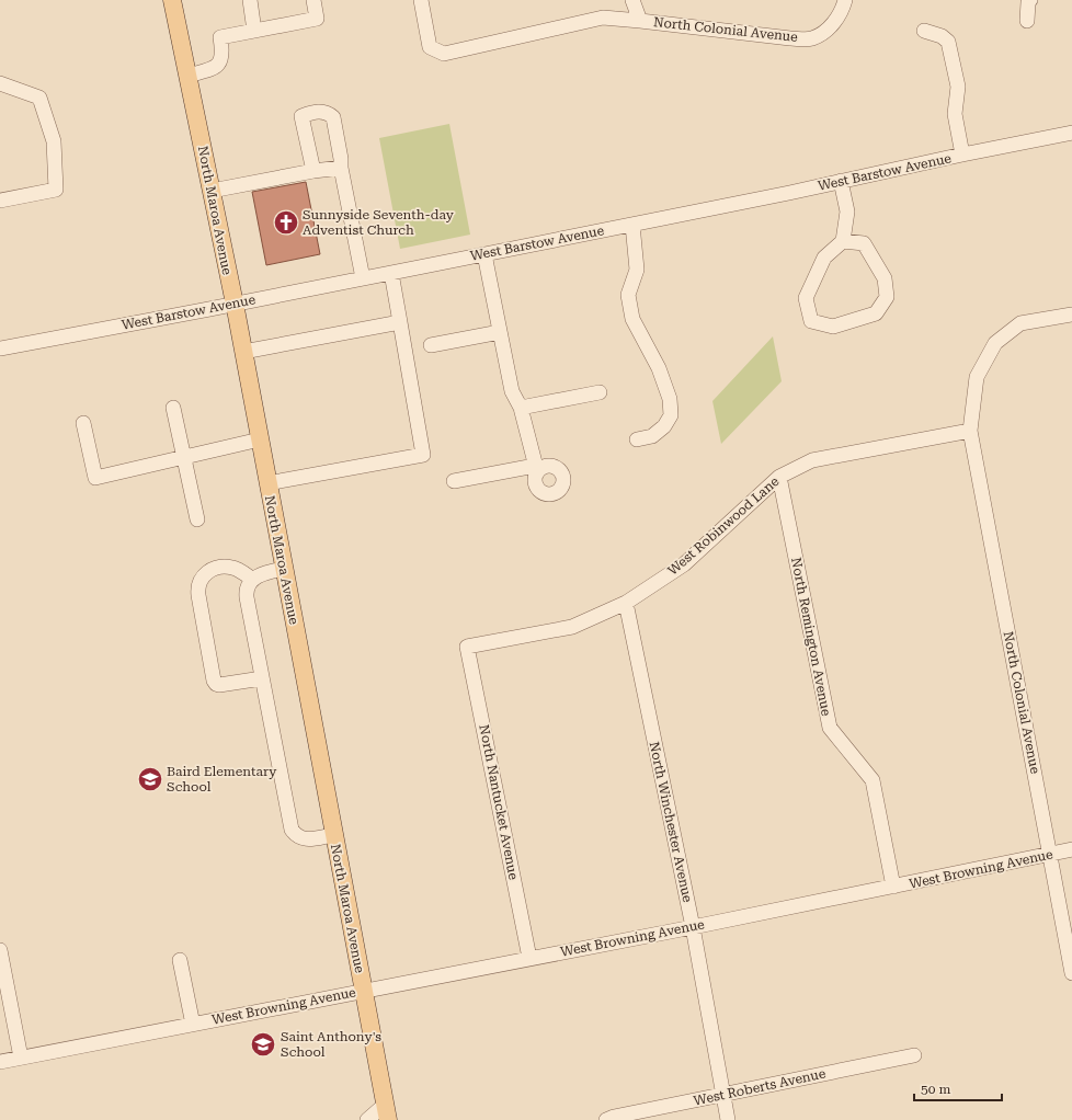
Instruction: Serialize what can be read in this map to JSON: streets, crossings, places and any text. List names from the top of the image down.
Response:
{
  "streets": {
    "main road": ["North Maroa Avenue"],
    "street": [
      "North Colonial Avenue",
      "West Barstow Avenue",
      "West Robinwood Lane",
      "North Remington Avenue",
      "North Nantucket Avenue",
      "North Winchester Avenue",
      "West Browning Avenue",
      "West Roberts Avenue"
    ]
  },
  "crossings": [
    ["North Colonial Avenue", "West Robinwood Lane"],
    ["North Colonial Avenue", "West Browning Avenue"],
    ["West Barstow Avenue", "North Maroa Avenue"],
    ["North Maroa Avenue", "West Browning Avenue"],
    ["West Robinwood Lane", "North Remington Avenue"],
    ["West Robinwood Lane", "North Nantucket Avenue"],
    ["West Robinwood Lane", "North Winchester Avenue"],
    ["North Remington Avenue", "West Browning Avenue"],
    ["North Nantucket Avenue", "West Browning Avenue"],
    ["North Winchester Avenue", "West Browning Avenue"],
    ["North Winchester Avenue", "West Roberts Avenue"]
  ],
  "places": {
    "church": ["Sunnyside Seventh-day Adventist Church"],
    "school or university": ["Baird Elementary School", "Saint Anthony's School"]
  },
  "scale_bar": "50 m"
}
